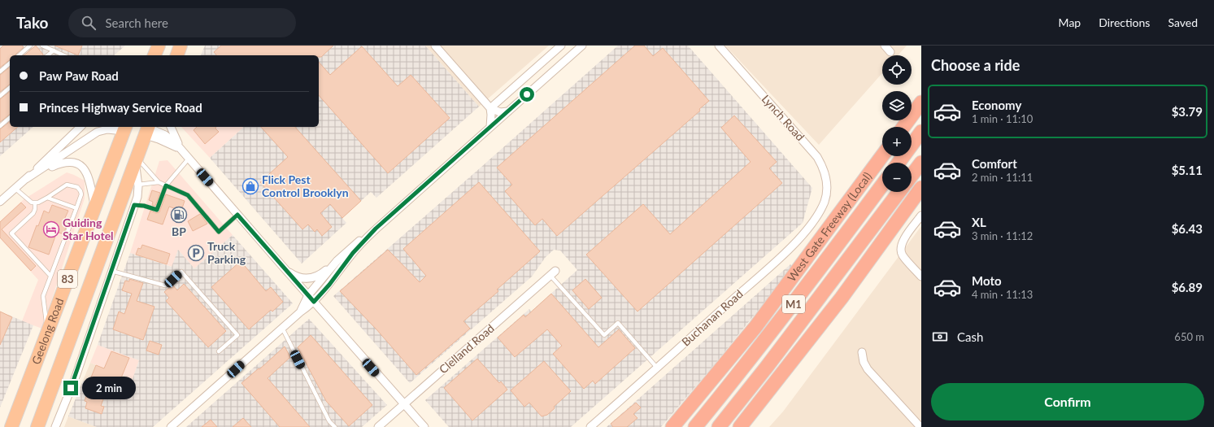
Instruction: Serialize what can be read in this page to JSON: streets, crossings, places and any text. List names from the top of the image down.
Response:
{
  "streets": {
    "highway": [
      "West Gate Freeway (Local)",
      "83",
      "M1",
      "Geelong Road"
    ],
    "street": ["Lynch Road", "Buchanan Road", "Clelland Road"]
  },
  "crossings": [
    ["Lynch Road", "Buchanan Road"]
  ],
  "places": {
    "shop": ["Flick Pest Control Brooklyn"],
    "fuel station": ["BP"],
    "hotel": ["Guiding Star Hotel"],
    "parking": ["Truck Parking"]
  },
  "page": {
    "header": "Tako",
    "search": "Search here",
    "nav": ["Map", "Directions", "Saved"],
    "heading": "Choose a ride",
    "map_buttons": ["+", "−"],
    "banner": ["Paw Paw Road", "Princes Highway Service Road"],
    "list": [
      {
        "name": "Economy",
        "note": "1 min · 11:10",
        "value": "$3.79"
      },
      {
        "name": "Comfort",
        "note": "2 min · 11:11",
        "value": "$5.11"
      },
      {
        "name": "XL",
        "note": "3 min · 11:12",
        "value": "$6.43"
      },
      {
        "name": "Moto",
        "note": "4 min · 11:13",
        "value": "$6.89"
      }
    ],
    "pay": ["Cash", "650 m"],
    "bubble": "2 min",
    "buttons": "Confirm"
  }
}
